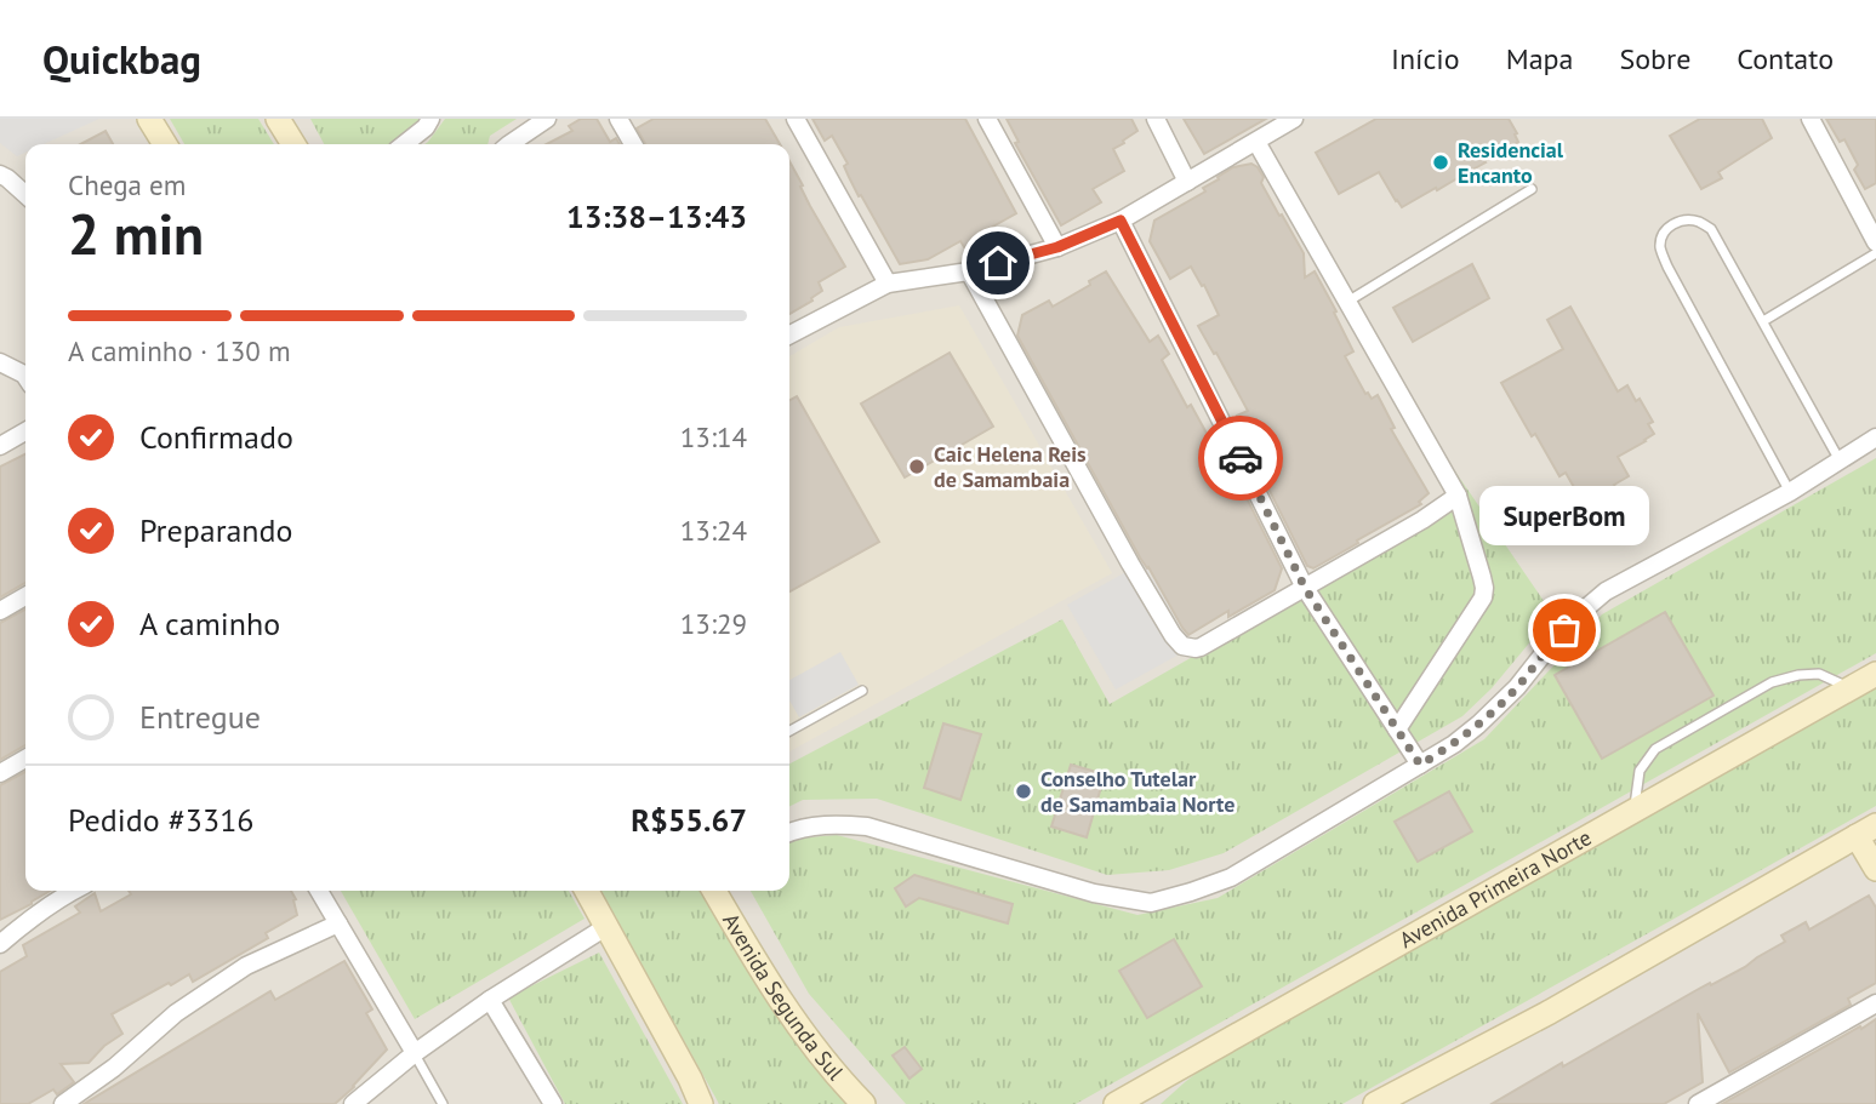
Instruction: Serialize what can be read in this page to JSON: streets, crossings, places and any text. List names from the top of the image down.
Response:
{
  "streets": {
    "main road": ["Avenida Primeira Norte", "Avenida Segunda Sul"]
  },
  "places": [
    "Residencial Encanto",
    "Caic Helena Reis de Samambaia",
    "SuperBom",
    "Conselho Tutelar de Samambaia Norte"
  ],
  "page": {
    "header": "Quickbag",
    "nav": [
      "Início",
      "Mapa",
      "Sobre",
      "Contato"
    ],
    "heading": ["2 min", "Chega em", "13:38–13:43"],
    "panel": ["Pedido #3316", "R$55.67"],
    "bar": "A caminho · 130 m",
    "list": [
      ["Confirmado", "13:14"],
      ["Preparando", "13:24"],
      ["A caminho", "13:29"],
      "Entregue"
    ],
    "bubble": "SuperBom"
  }
}
